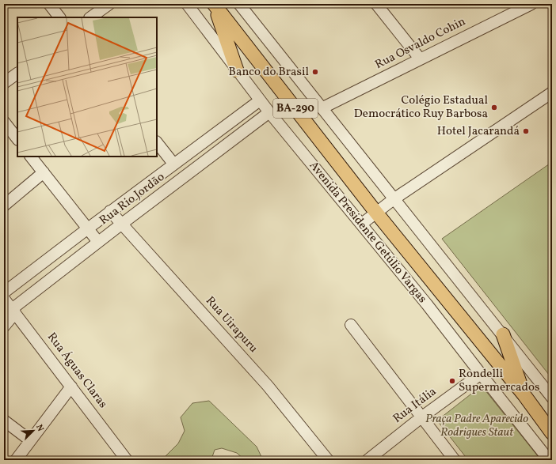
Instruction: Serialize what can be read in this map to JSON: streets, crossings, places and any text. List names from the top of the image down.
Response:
{
  "streets": {
    "main road": ["BA-290", "Avenida Presidente Getúlio Vargas"],
    "street": [
      "Rua Osvaldo Cohin",
      "Rua Rio Jordão",
      "Rua Uirapuru",
      "Rua Águas Claras",
      "Rua Itália"
    ]
  },
  "crossings": [
    ["Rua Rio Jordão", "Avenida Presidente Getúlio Vargas"],
    ["Rua Rio Jordão", "Rua Uirapuru"],
    ["Rua Rio Jordão", "Rua Águas Claras"],
    ["Avenida Presidente Getúlio Vargas", "Rua Itália"]
  ],
  "parks": ["Praça Padre Aparecido Rodrigues Staut"],
  "places": [
    "Banco do Brasil",
    "Colégio Estadual Democrático Ruy Barbosa",
    "Hotel Jacarandá",
    "Rondelli Supermercados"
  ],
  "north": "top right"
}
